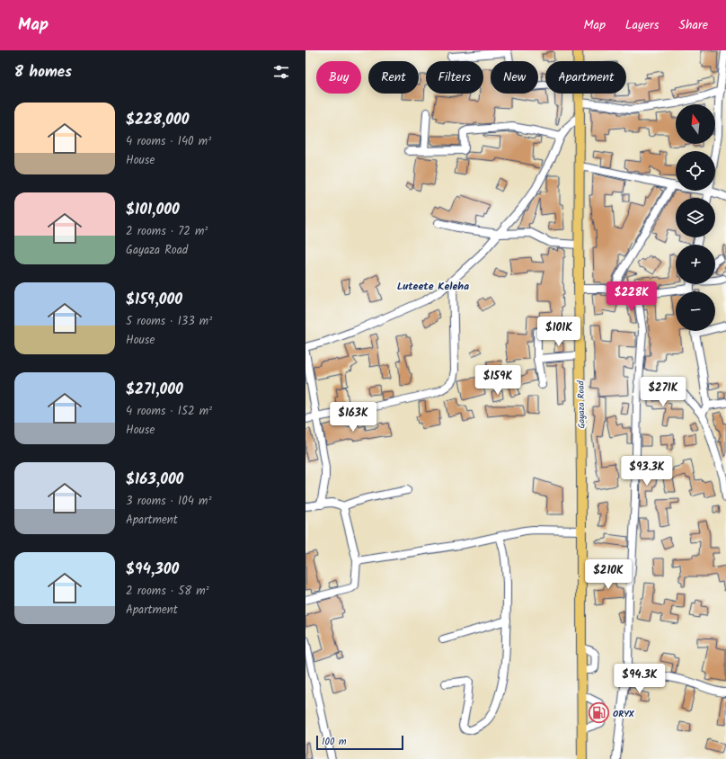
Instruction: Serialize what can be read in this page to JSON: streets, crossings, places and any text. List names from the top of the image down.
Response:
{
  "streets": {
    "main road": ["Gayaza Road"]
  },
  "districts": ["Luteete Keleha"],
  "places": {
    "fuel station": ["ORYX"]
  },
  "scale_bar": "100 m",
  "north": "top",
  "page": {
    "header": "Map",
    "nav": ["Map", "Layers", "Share"],
    "heading": "8 homes",
    "chip": [
      "Buy",
      "Rent",
      "Filters",
      "New",
      "Apartment"
    ],
    "list": [
      {
        "name": "$228,000",
        "note": "4 rooms · 140 m² · House"
      },
      {
        "name": "$101,000",
        "note": "2 rooms · 72 m² · Gayaza Road"
      },
      {
        "name": "$159,000",
        "note": "5 rooms · 133 m² · House"
      },
      {
        "name": "$271,000",
        "note": "4 rooms · 152 m² · House"
      },
      {
        "name": "$163,000",
        "note": "3 rooms · 104 m² · Apartment"
      },
      {
        "name": "$94,300",
        "note": "2 rooms · 58 m² · Apartment"
      }
    ],
    "map_buttons": ["+", "−"],
    "price": [
      "$228K",
      "$101K",
      "$159K",
      "$271K",
      "$163K",
      "$93.3K",
      "$210K",
      "$94.3K"
    ],
    "scale": "100 m"
  }
}
